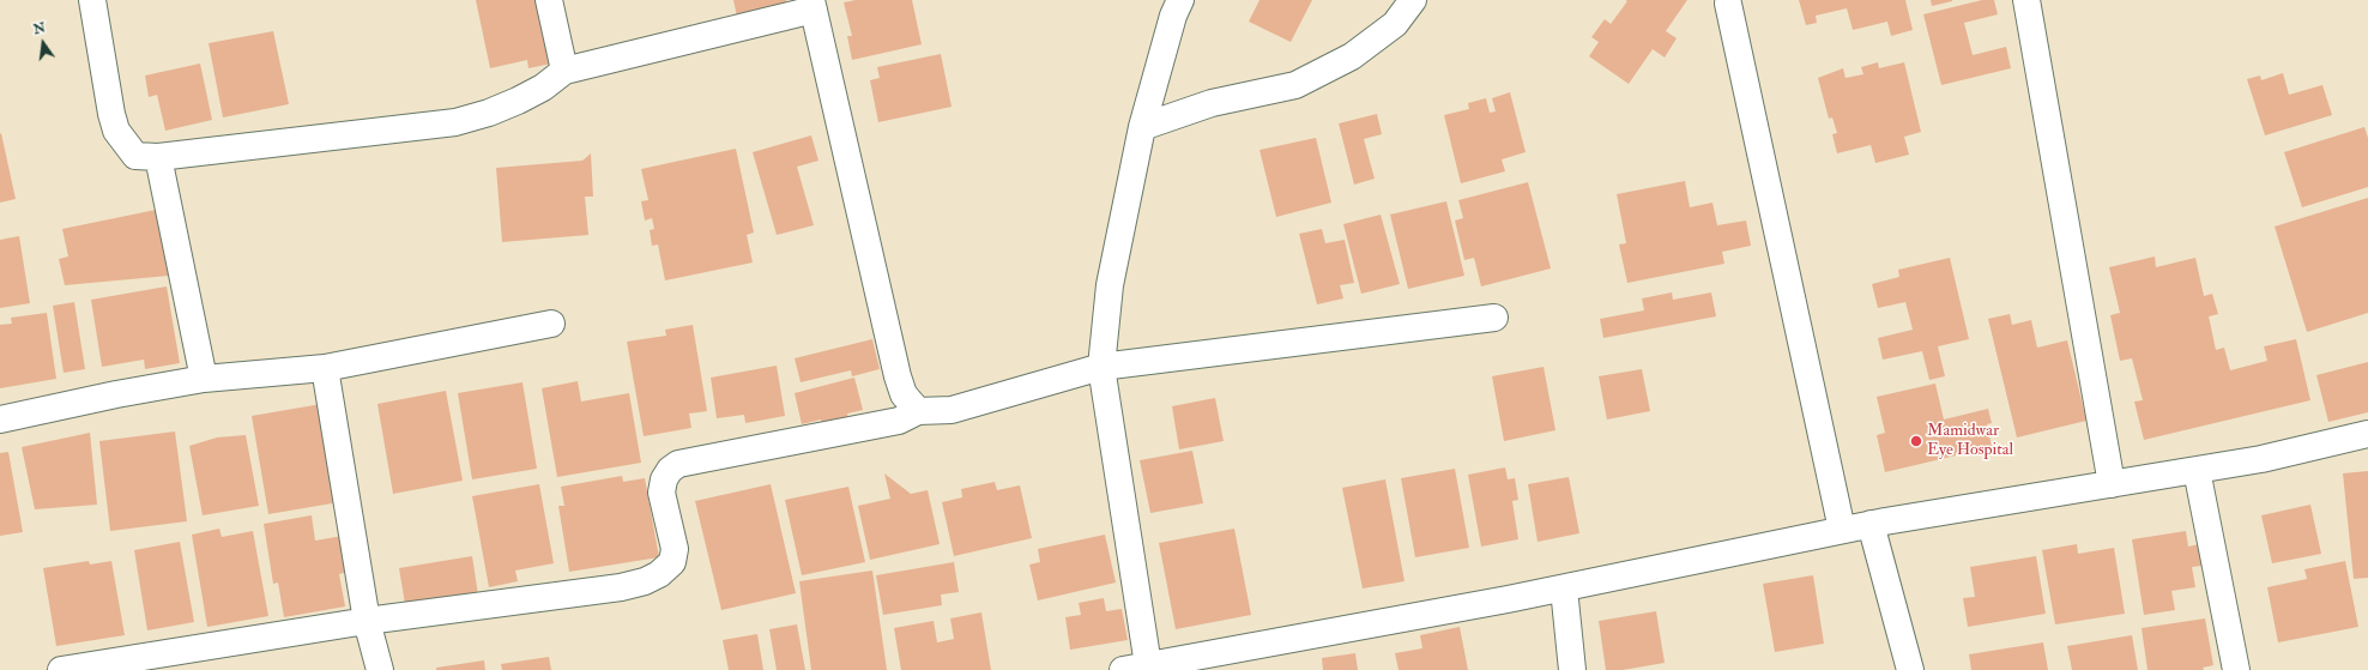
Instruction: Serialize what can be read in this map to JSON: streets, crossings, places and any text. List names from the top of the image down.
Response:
{
  "places": ["Mamidwar Eye Hospital"],
  "north": "top"
}
